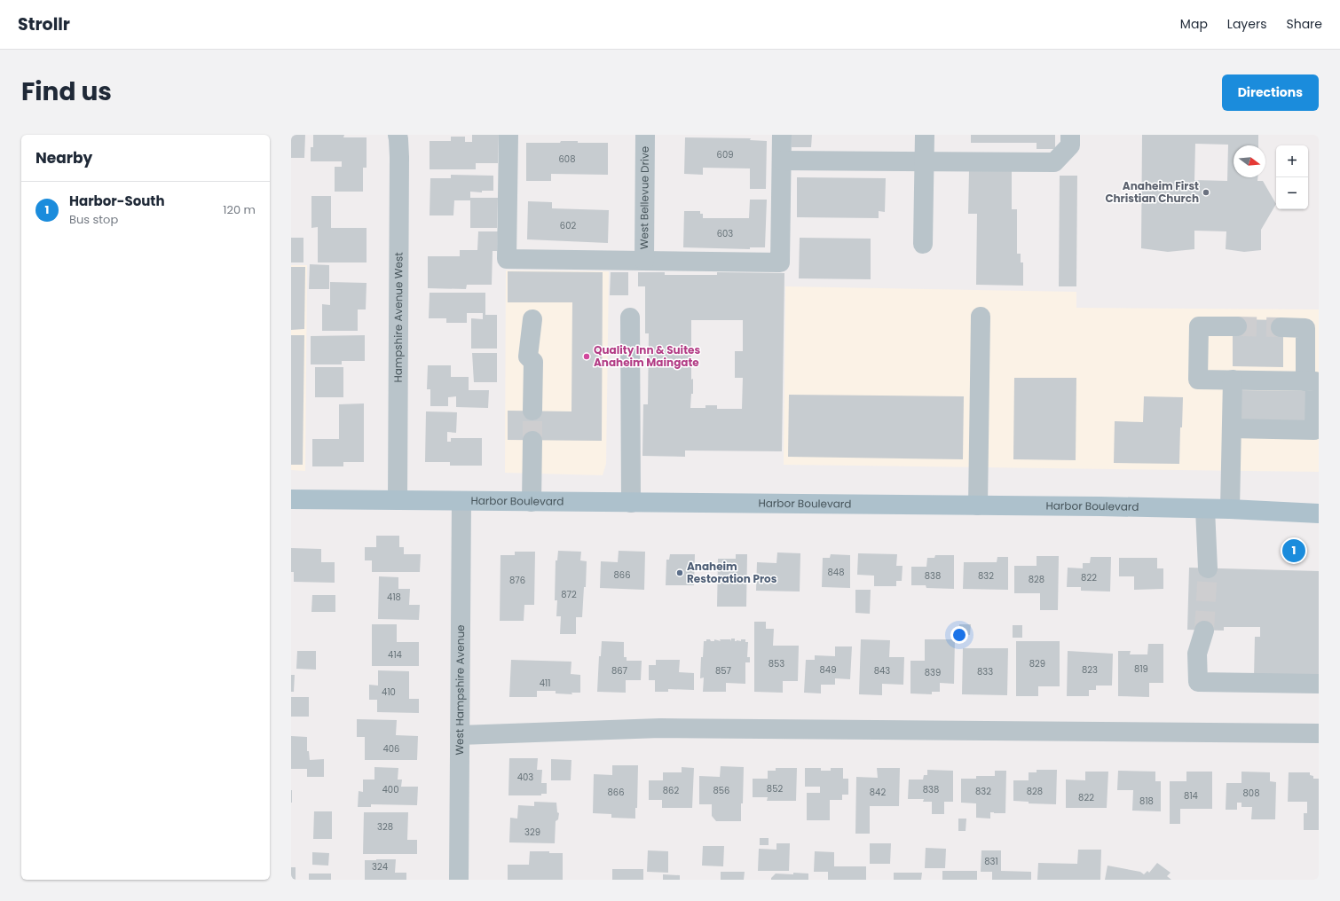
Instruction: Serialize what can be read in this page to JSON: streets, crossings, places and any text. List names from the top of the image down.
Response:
{
  "streets": {
    "main road": ["Harbor Boulevard"],
    "street": ["West Bellevue Drive", "Hampshire Avenue West", "West Hampshire Avenue"]
  },
  "crossings": [
    ["Hampshire Avenue West", "Harbor Boulevard"],
    ["Harbor Boulevard", "West Hampshire Avenue"]
  ],
  "places": ["Anaheim First Christian Church", "Quality Inn & Suites Anaheim Maingate", "Anaheim Restoration Pros"],
  "house_numbers": [
    "609",
    "608",
    "602",
    "603",
    "848",
    "866",
    "838",
    "832",
    "822",
    "828",
    "876",
    "872",
    "418",
    "414",
    "853",
    "829",
    "819",
    "849",
    "823",
    "867",
    "857",
    "843",
    "833",
    "839",
    "411",
    "410",
    "406",
    "403",
    "852",
    "400",
    "838",
    "862",
    "856",
    "832",
    "828",
    "866",
    "842",
    "808",
    "814",
    "822",
    "818",
    "328",
    "329",
    "831",
    "324"
  ],
  "north": "right",
  "page": {
    "header": "Strollr",
    "nav": ["Map", "Layers", "Share"],
    "title": "Find us",
    "buttons": "Directions",
    "heading": "Nearby",
    "map_buttons": ["+", "−"],
    "list": [
      {
        "mark": "1",
        "name": "Harbor-South",
        "note": "Bus stop",
        "value": "120 m"
      }
    ],
    "pins": "1"
  }
}
